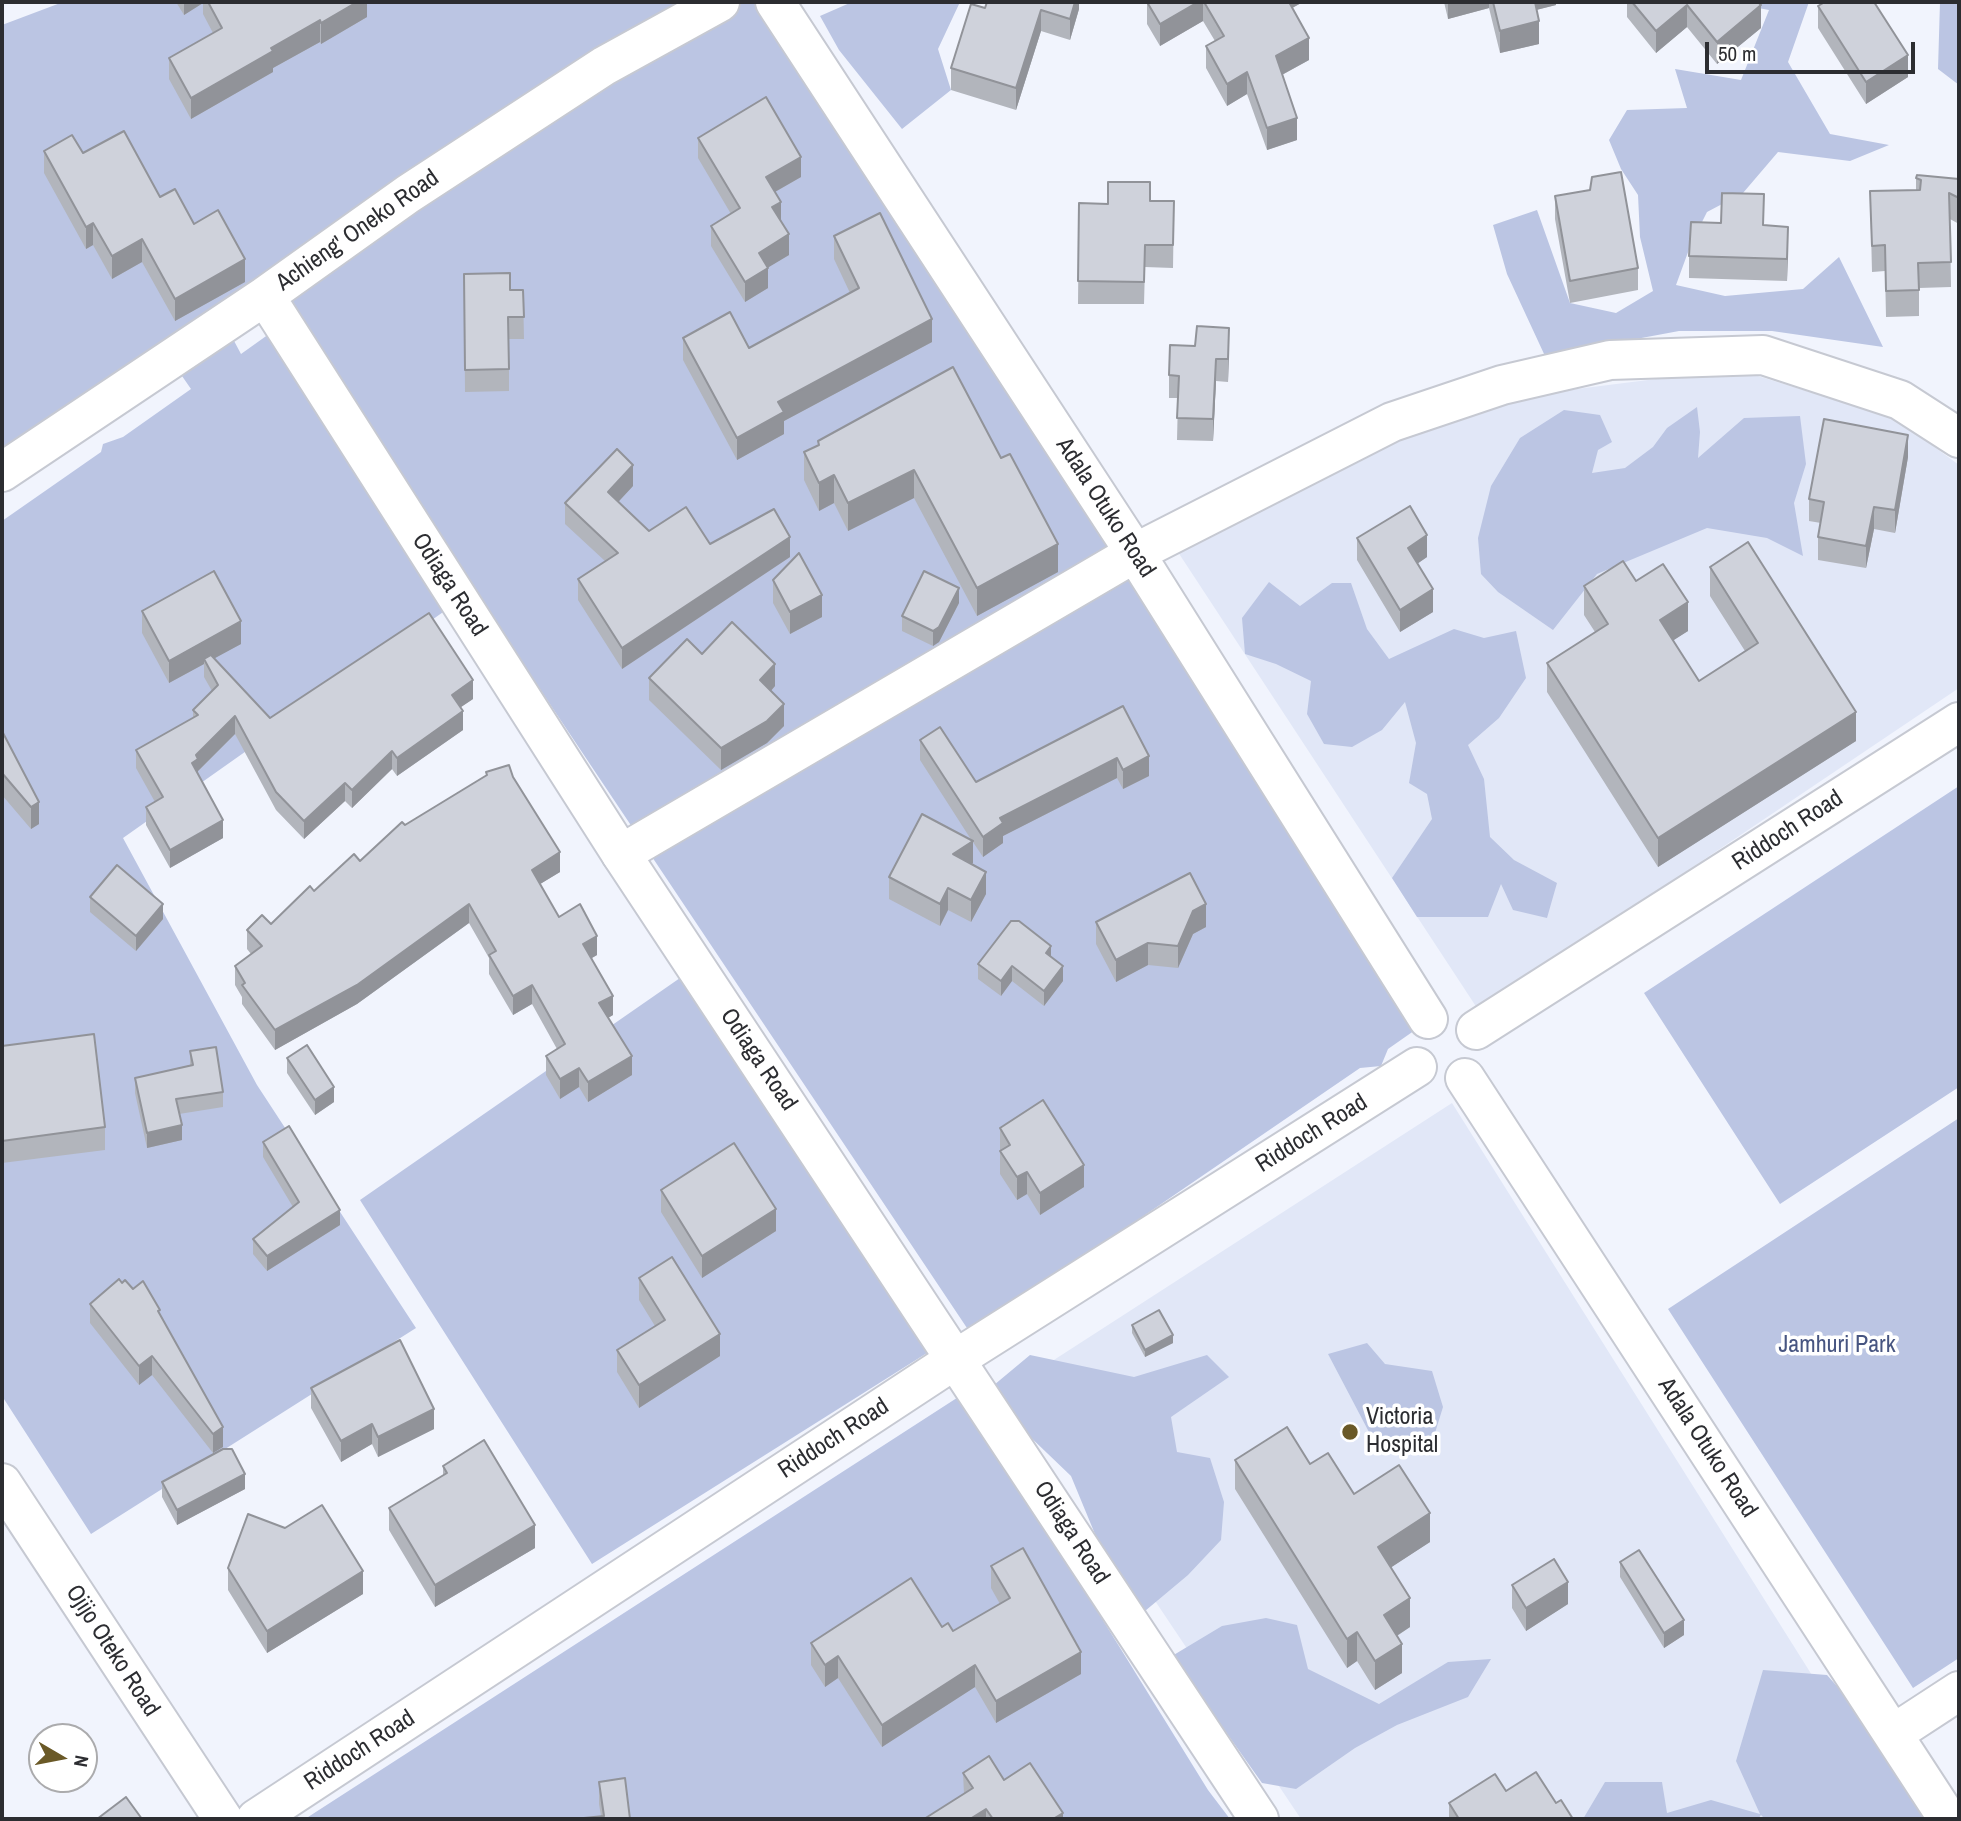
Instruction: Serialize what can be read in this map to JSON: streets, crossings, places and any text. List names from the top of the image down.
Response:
{
  "streets": {
    "street": [
      "Achieng' Oneko Road",
      "Adala Otuko Road",
      "Odiaga Road",
      "Riddoch Road",
      "Ojijo Oteko Road"
    ]
  },
  "crossings": [
    ["Achieng' Oneko Road", "Odiaga Road"],
    ["Adala Otuko Road", "Riddoch Road"],
    ["Odiaga Road", "Riddoch Road"]
  ],
  "parks": ["Jamhuri Park"],
  "places": ["Victoria Hospital"],
  "scale_bar": "50 m",
  "north": "right"
}
